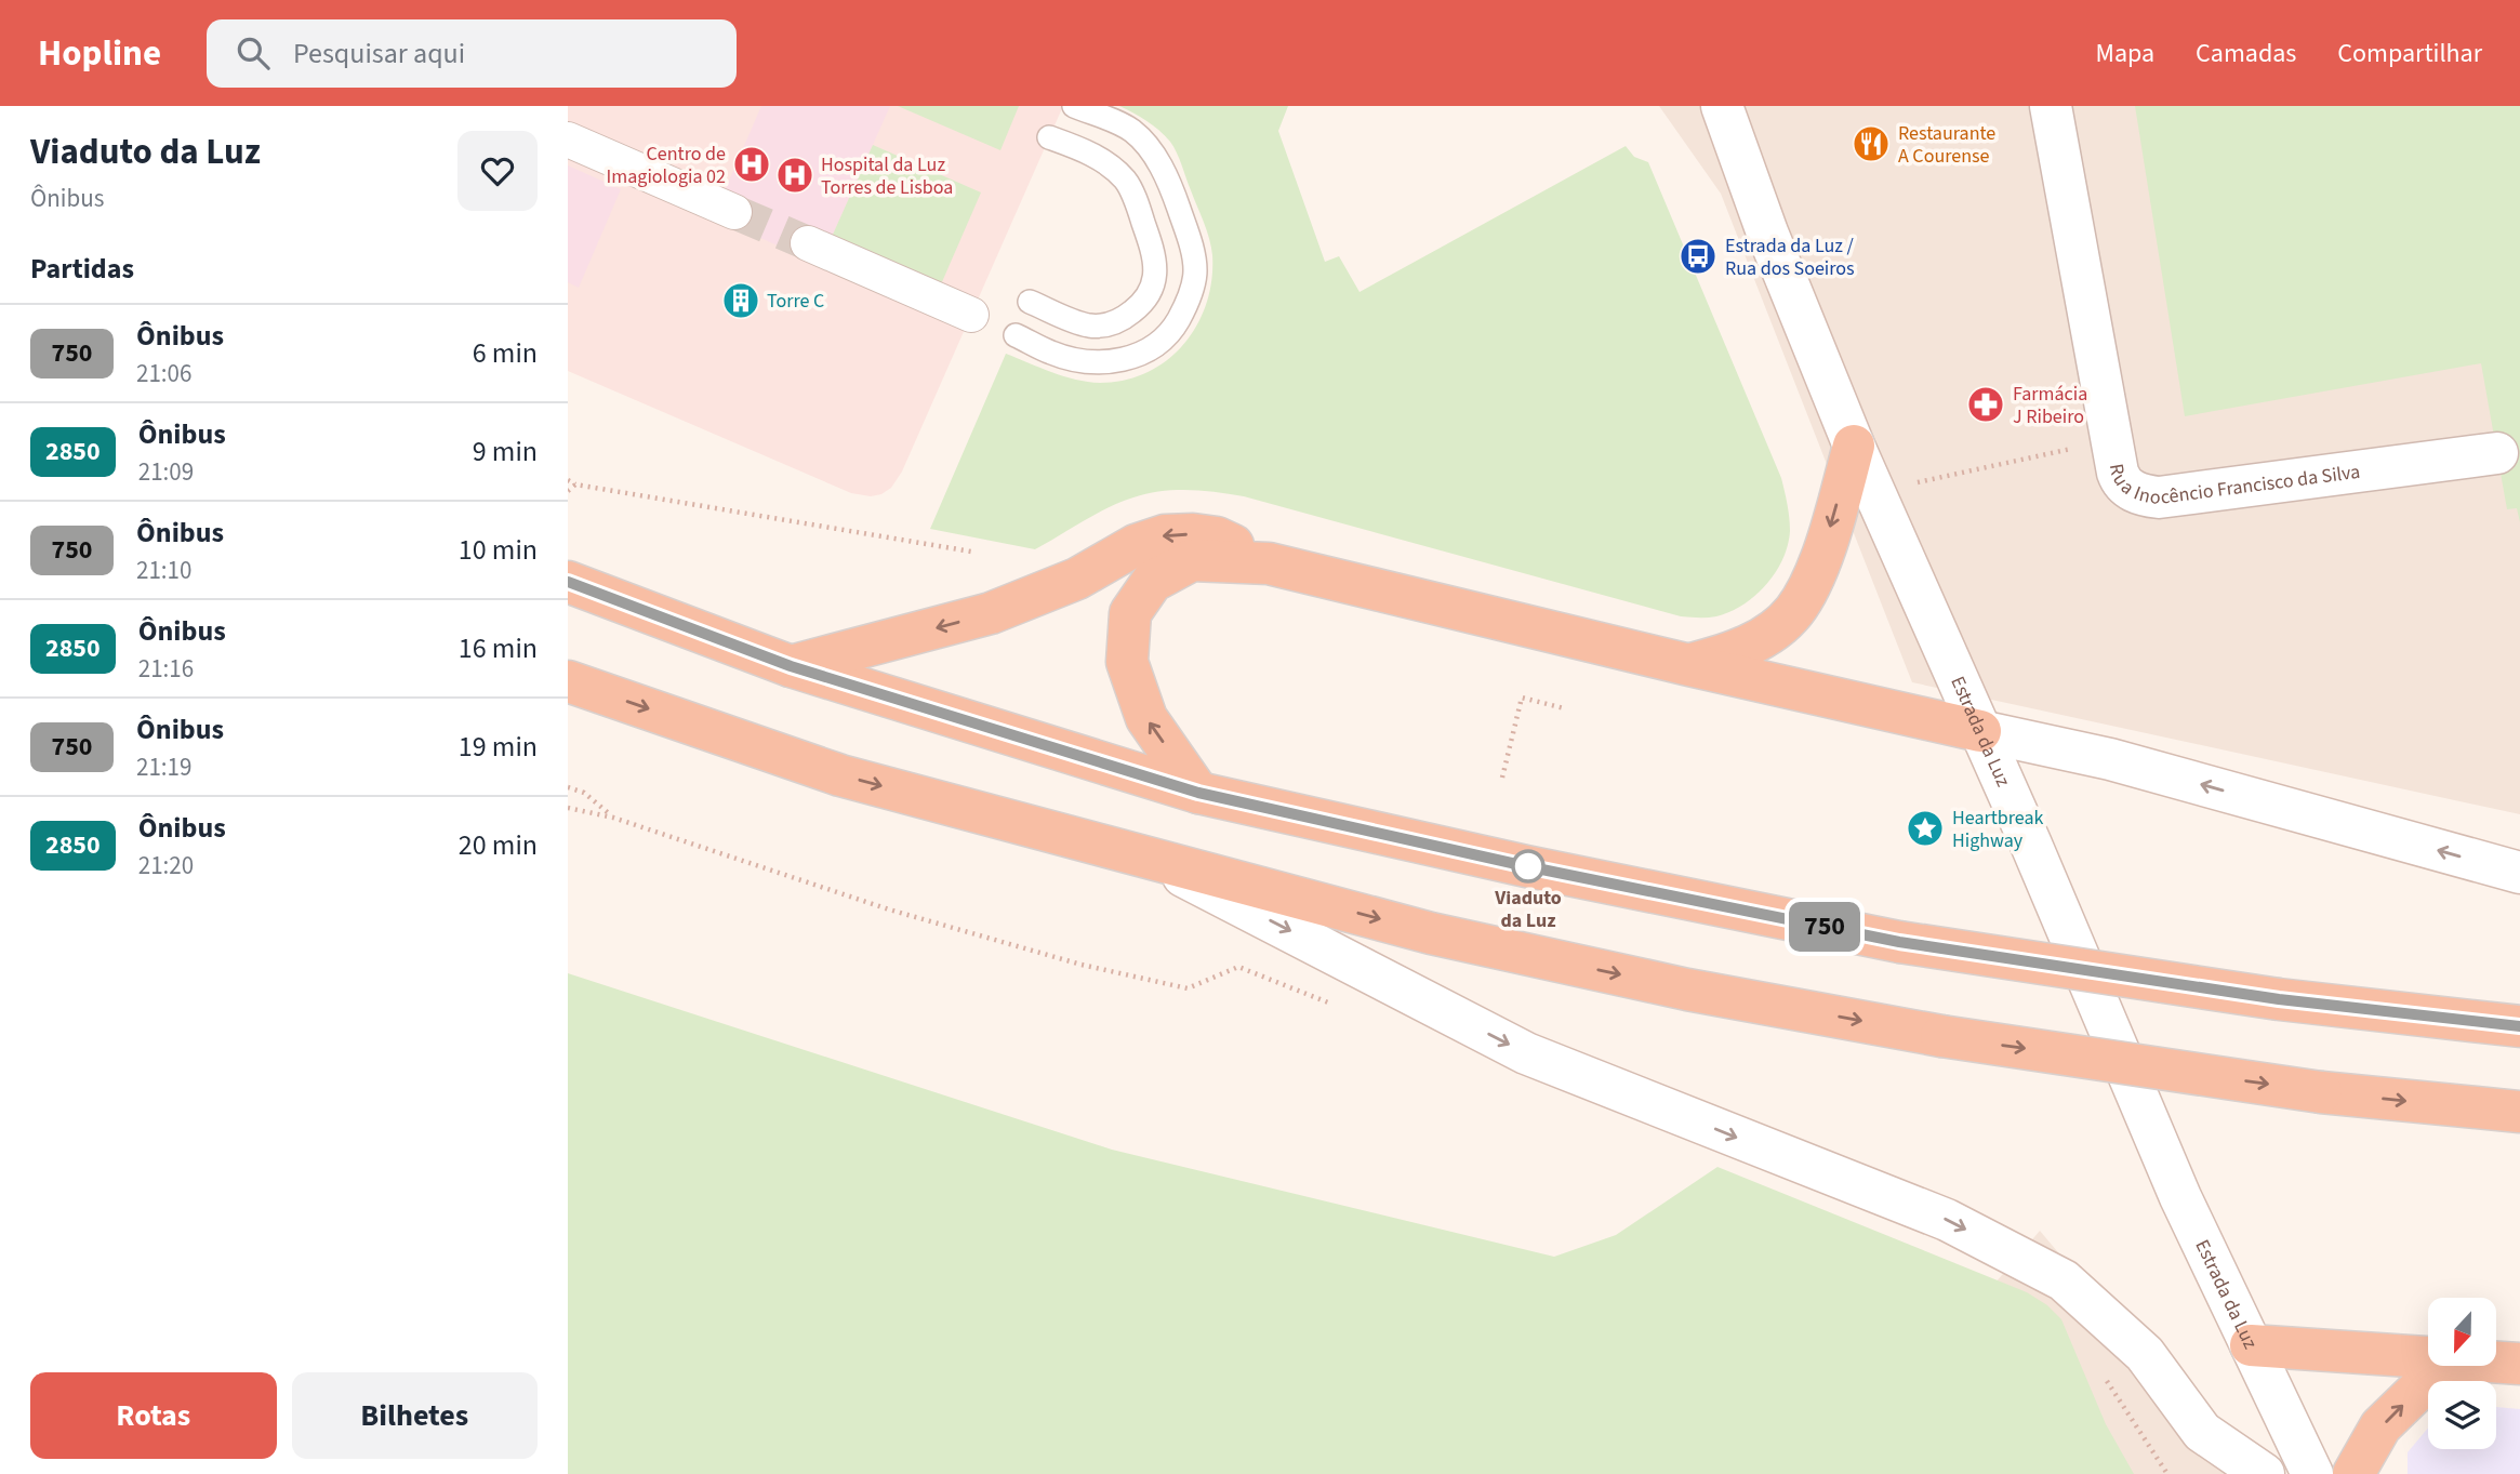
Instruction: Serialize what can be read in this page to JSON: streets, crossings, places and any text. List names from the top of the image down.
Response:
{
  "streets": {
    "main road": ["Rua Inocêncio Francisco da Silva", "Estrada da Luz"]
  },
  "places": {
    "restaurant": ["Restaurante A Courense"],
    "hospital": ["Centro de Imagiologia 02", "Hospital da Luz Torres de Lisboa"],
    "bus stop": ["Estrada da Luz / Rua dos Soeiros"],
    "building": ["Torre C"],
    "pharmacy": ["Farmácia J Ribeiro"],
    "place": ["Heartbreak Highway"],
    "other": ["Viaduto da Luz"]
  },
  "lines": ["bus line 750"],
  "north": "bottom",
  "page": {
    "header": "Hopline",
    "search": "Pesquisar aqui",
    "nav": ["Mapa", "Camadas", "Compartilhar"],
    "heading": [
      ["Viaduto da Luz", "Ônibus"],
      "Partidas"
    ],
    "on_map": "750",
    "list": [
      {
        "mark": "750",
        "name": "Ônibus",
        "note": "21:06",
        "value": "6 min"
      },
      {
        "mark": "2850",
        "name": "Ônibus",
        "note": "21:09",
        "value": "9 min"
      },
      {
        "mark": "750",
        "name": "Ônibus",
        "note": "21:10",
        "value": "10 min"
      },
      {
        "mark": "2850",
        "name": "Ônibus",
        "note": "21:16",
        "value": "16 min"
      },
      {
        "mark": "750",
        "name": "Ônibus",
        "note": "21:19",
        "value": "19 min"
      },
      {
        "mark": "2850",
        "name": "Ônibus",
        "note": "21:20",
        "value": "20 min"
      }
    ],
    "buttons": ["Rotas", "Bilhetes"]
  }
}
